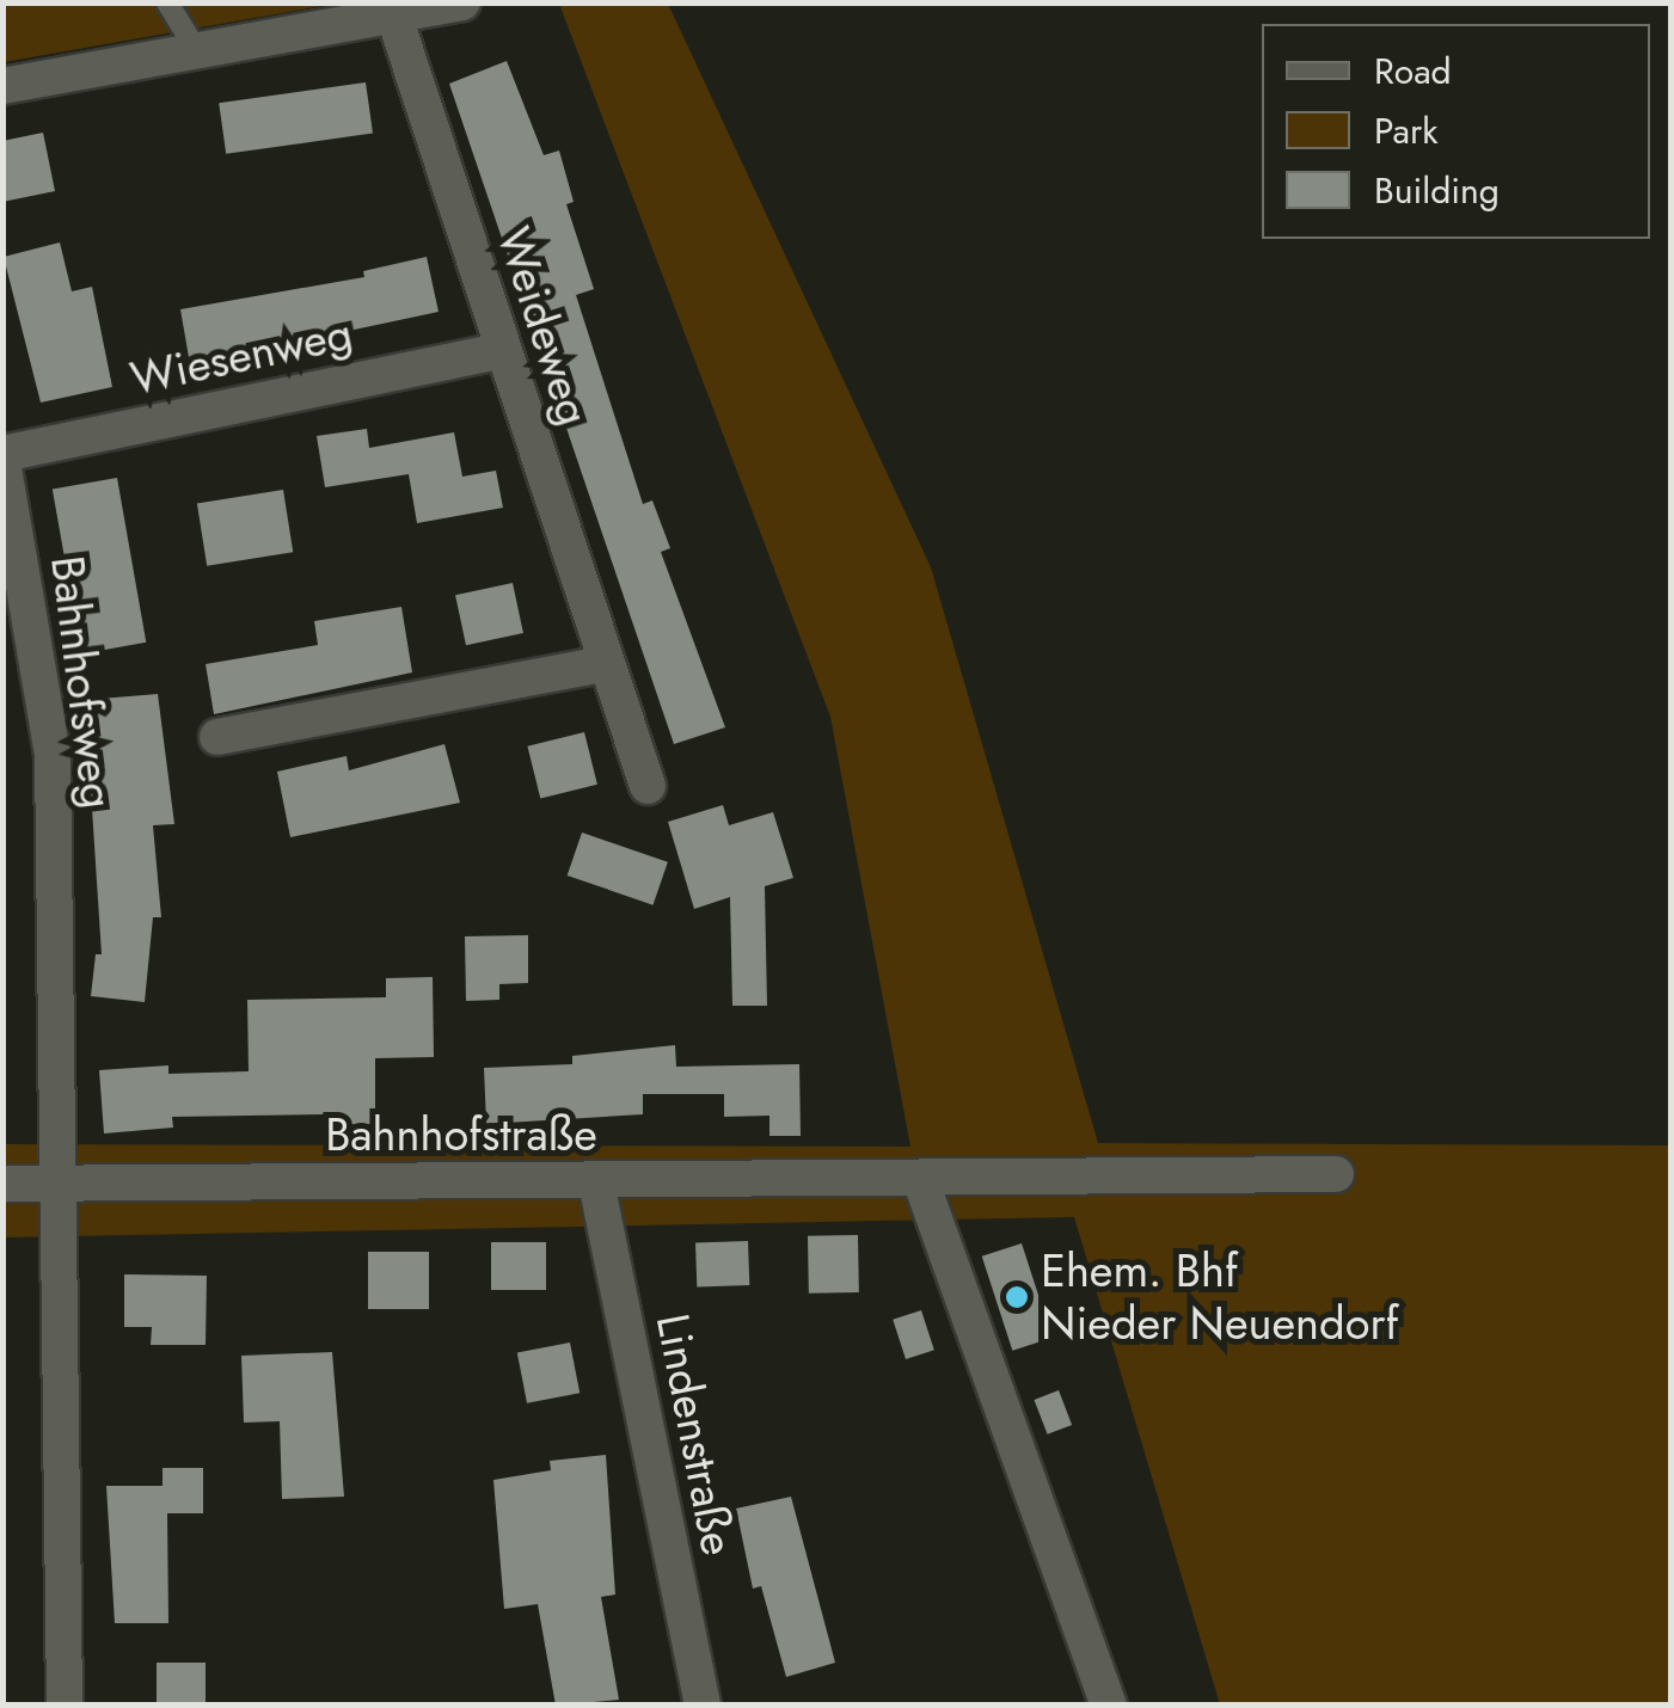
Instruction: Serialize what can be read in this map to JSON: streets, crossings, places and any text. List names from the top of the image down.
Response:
{
  "streets": {
    "street": [
      "Weideweg",
      "Wiesenweg",
      "Bahnhofsweg",
      "Bahnhofstraße",
      "Lindenstraße"
    ]
  },
  "crossings": [
    ["Weideweg", "Wiesenweg"],
    ["Wiesenweg", "Bahnhofsweg"],
    ["Bahnhofsweg", "Bahnhofstraße"],
    ["Bahnhofstraße", "Lindenstraße"]
  ],
  "places": ["Ehem. Bhf Nieder Neuendorf"],
  "legend": ["Road", "Park", "Building"]
}
